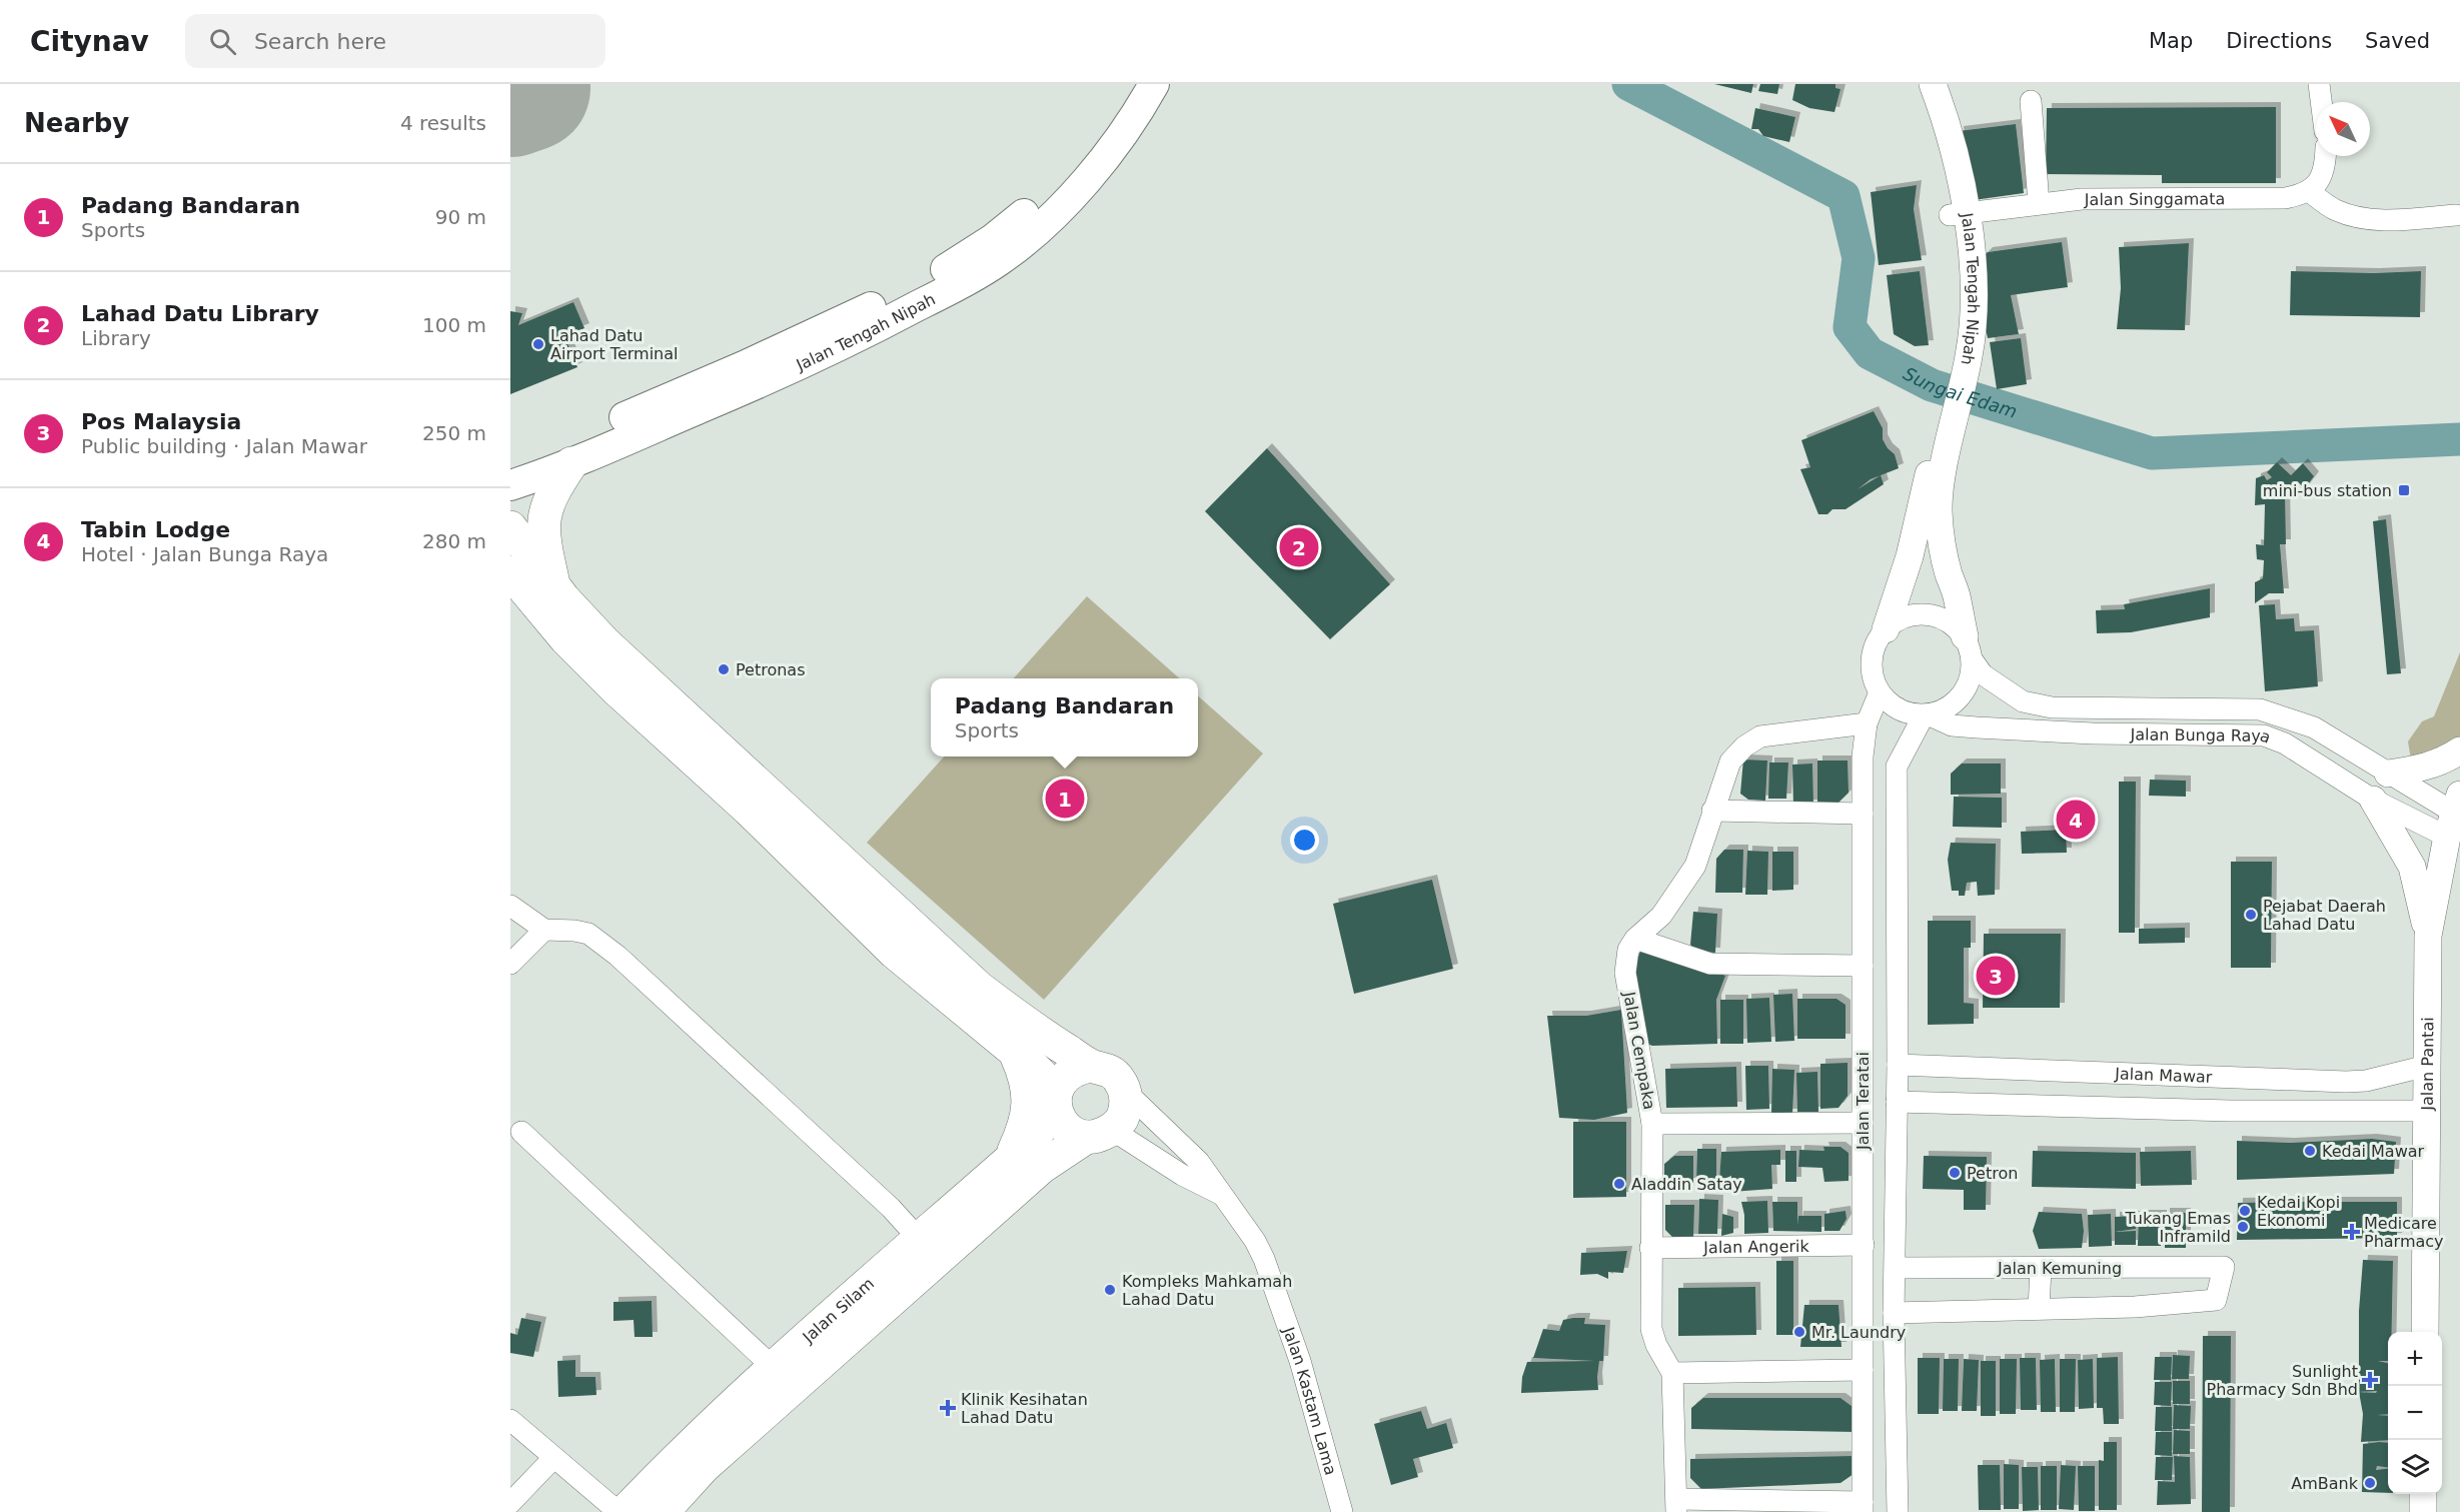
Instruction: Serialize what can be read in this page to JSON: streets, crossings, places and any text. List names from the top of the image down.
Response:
{
  "streets": {
    "highway": ["Jalan Silam"],
    "main road": ["Jalan Tengah Nipah"],
    "street": [
      "Jalan Singgamata",
      "Jalan Bunga Raya",
      "Jalan Cempaka",
      "Jalan Pantai",
      "Jalan Mawar",
      "Jalan Teratai",
      "Jalan Angerik",
      "Jalan Kemuning",
      "Jalan Kastam Lama"
    ]
  },
  "crossings": [
    ["Jalan Singgamata", "Jalan Tengah Nipah"],
    ["Jalan Tengah Nipah", "Jalan Bunga Raya"],
    ["Jalan Tengah Nipah", "Jalan Teratai"],
    ["Jalan Bunga Raya", "Jalan Pantai"],
    ["Jalan Bunga Raya", "Jalan Teratai"],
    ["Jalan Cempaka", "Jalan Angerik"],
    ["Jalan Pantai", "Jalan Mawar"],
    ["Jalan Mawar", "Jalan Teratai"],
    ["Jalan Teratai", "Jalan Angerik"],
    ["Jalan Teratai", "Jalan Kemuning"],
    ["Jalan Silam", "Jalan Kastam Lama"]
  ],
  "water": ["Sungai Edam"],
  "places": {
    "other": [
      "Lahad Datu Airport Terminal",
      "Petronas",
      "Pejabat Daerah Lahad Datu",
      "Kedai Mawar",
      "Petron",
      "Aladdin Satay",
      "Kedai Kopi Ekonomi",
      "Tukang Emas Inframild",
      "Kompleks Mahkamah Lahad Datu",
      "Mr. Laundry",
      "AmBank"
    ],
    "transit": ["mini-bus station"],
    "health": ["Medicare Pharmacy", "Sunlight Pharmacy Sdn Bhd", "Klinik Kesihatan Lahad Datu"]
  },
  "north": "top left",
  "page": {
    "header": "Citynav",
    "search": "Search here",
    "nav": ["Map", "Directions", "Saved"],
    "heading": ["Nearby", "4 results"],
    "list": [
      {
        "mark": "1",
        "name": "Padang Bandaran",
        "note": "Sports",
        "value": "90 m"
      },
      {
        "mark": "2",
        "name": "Lahad Datu Library",
        "note": "Library",
        "value": "100 m"
      },
      {
        "mark": "3",
        "name": "Pos Malaysia",
        "note": "Public building · Jalan Mawar",
        "value": "250 m"
      },
      {
        "mark": "4",
        "name": "Tabin Lodge",
        "note": "Hotel · Jalan Bunga Raya",
        "value": "280 m"
      }
    ],
    "pins": [
      "2",
      "1",
      "4",
      "3"
    ],
    "popup": ["Padang Bandaran", "Sports"],
    "map_buttons": ["+", "−"]
  }
}
